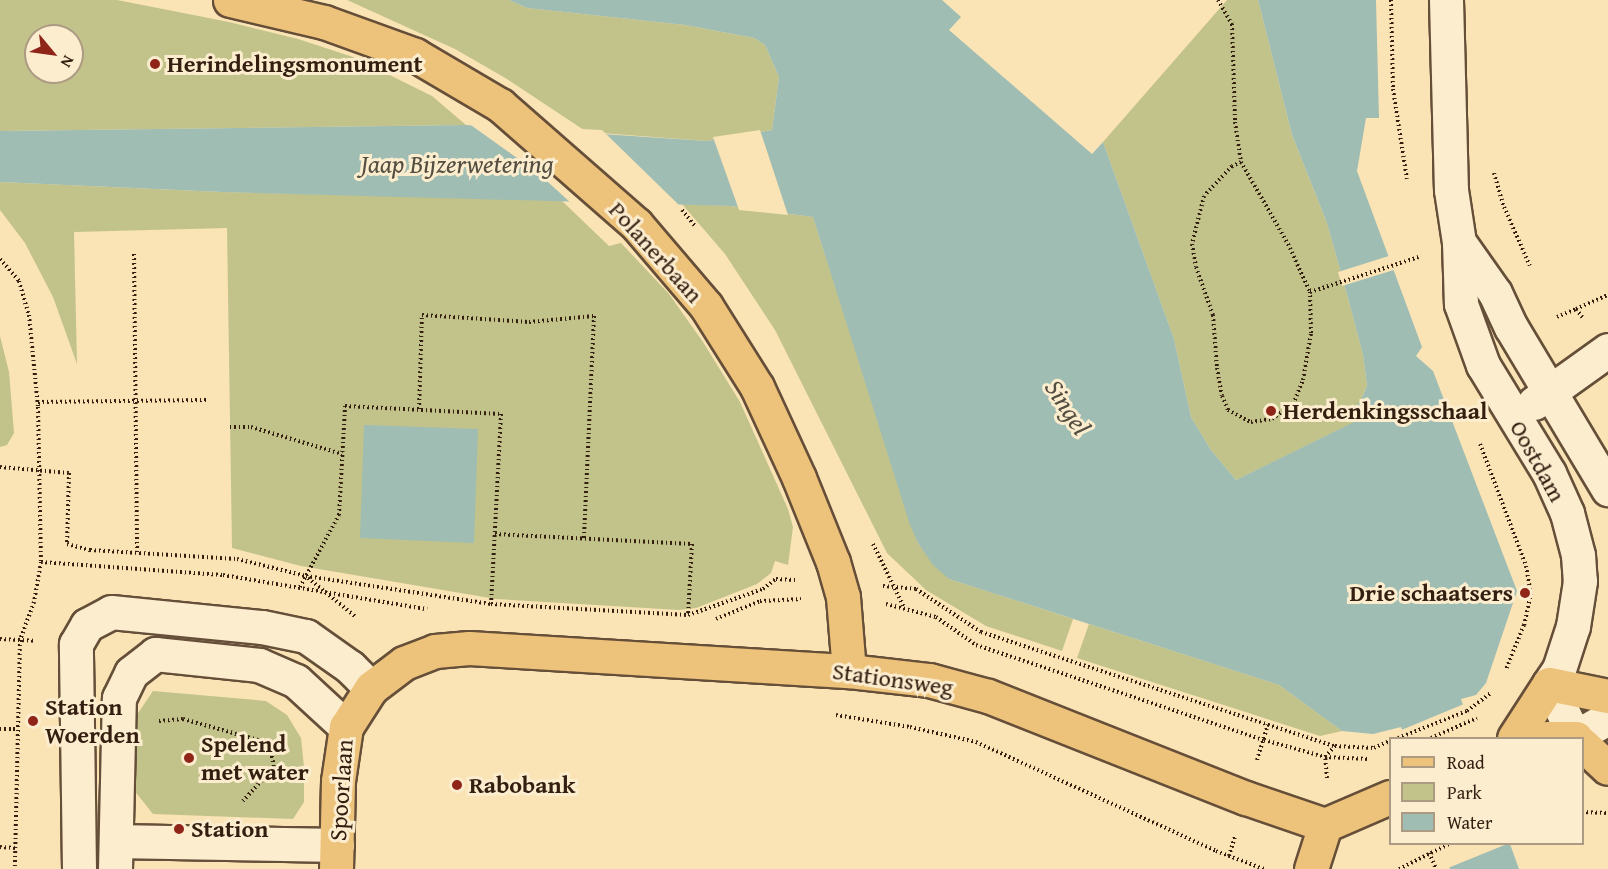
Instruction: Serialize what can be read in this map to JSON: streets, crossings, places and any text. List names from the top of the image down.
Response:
{
  "streets": {
    "main road": ["Polanerbaan", "Stationsweg", "Spoorlaan"],
    "street": ["Oostdam"]
  },
  "crossings": [
    ["Polanerbaan", "Stationsweg"],
    ["Stationsweg", "Spoorlaan"]
  ],
  "water": ["Jaap Bijzerwetering", "Singel"],
  "places": [
    "Herindelingsmonument",
    "Herdenkingsschaal",
    "Drie schaatsers",
    "Station Woerden",
    "Spelend met water",
    "Rabobank",
    "Station"
  ],
  "legend": ["Road", "Park", "Water"],
  "north": "bottom right"
}
